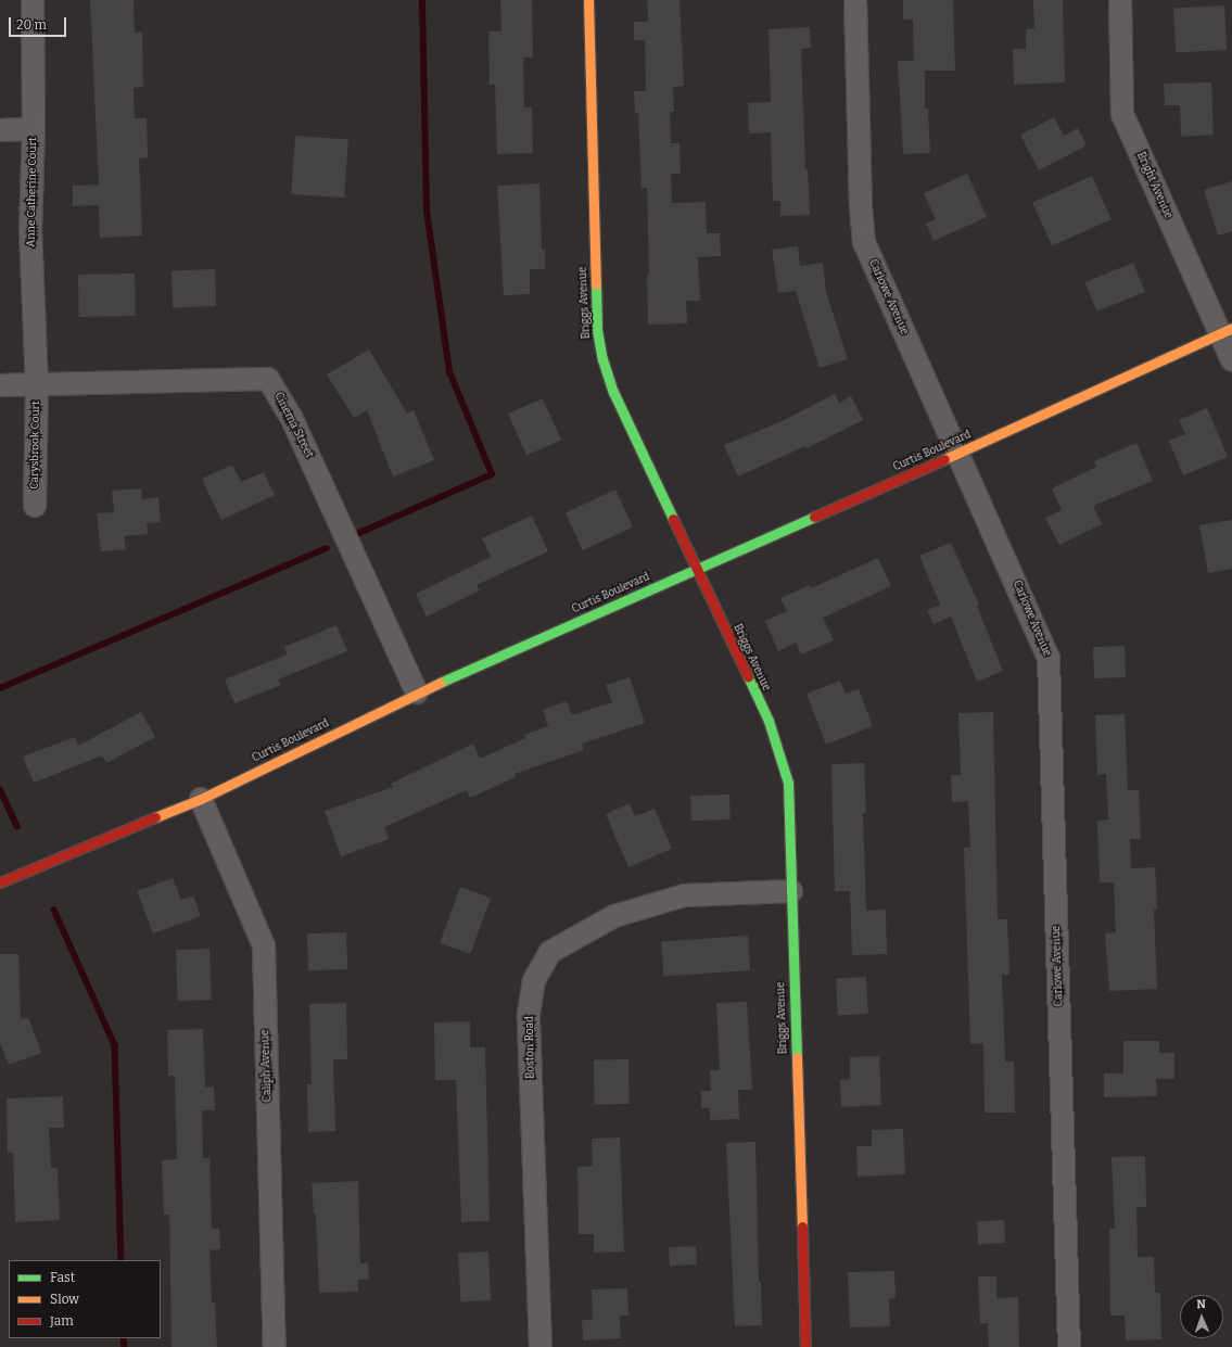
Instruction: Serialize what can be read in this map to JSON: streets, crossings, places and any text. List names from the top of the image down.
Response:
{
  "streets": {
    "street": [
      "Bright Avenue",
      "Anne Catherine Court",
      "Carlowe Avenue",
      "Briggs Avenue",
      "Cinema Street",
      "Carysbrook Court",
      "Curtis Boulevard",
      "Boston Road",
      "Caliph Avenue"
    ]
  },
  "crossings": [
    ["Bright Avenue", "Curtis Boulevard"],
    ["Anne Catherine Court", "Cinema Street"],
    ["Anne Catherine Court", "Carysbrook Court"],
    ["Carlowe Avenue", "Curtis Boulevard"],
    ["Briggs Avenue", "Curtis Boulevard"],
    ["Briggs Avenue", "Boston Road"],
    ["Cinema Street", "Carysbrook Court"],
    ["Cinema Street", "Curtis Boulevard"],
    ["Curtis Boulevard", "Caliph Avenue"]
  ],
  "legend": ["Fast", "Slow", "Jam"],
  "scale_bar": "20 m",
  "north": "top"
}
